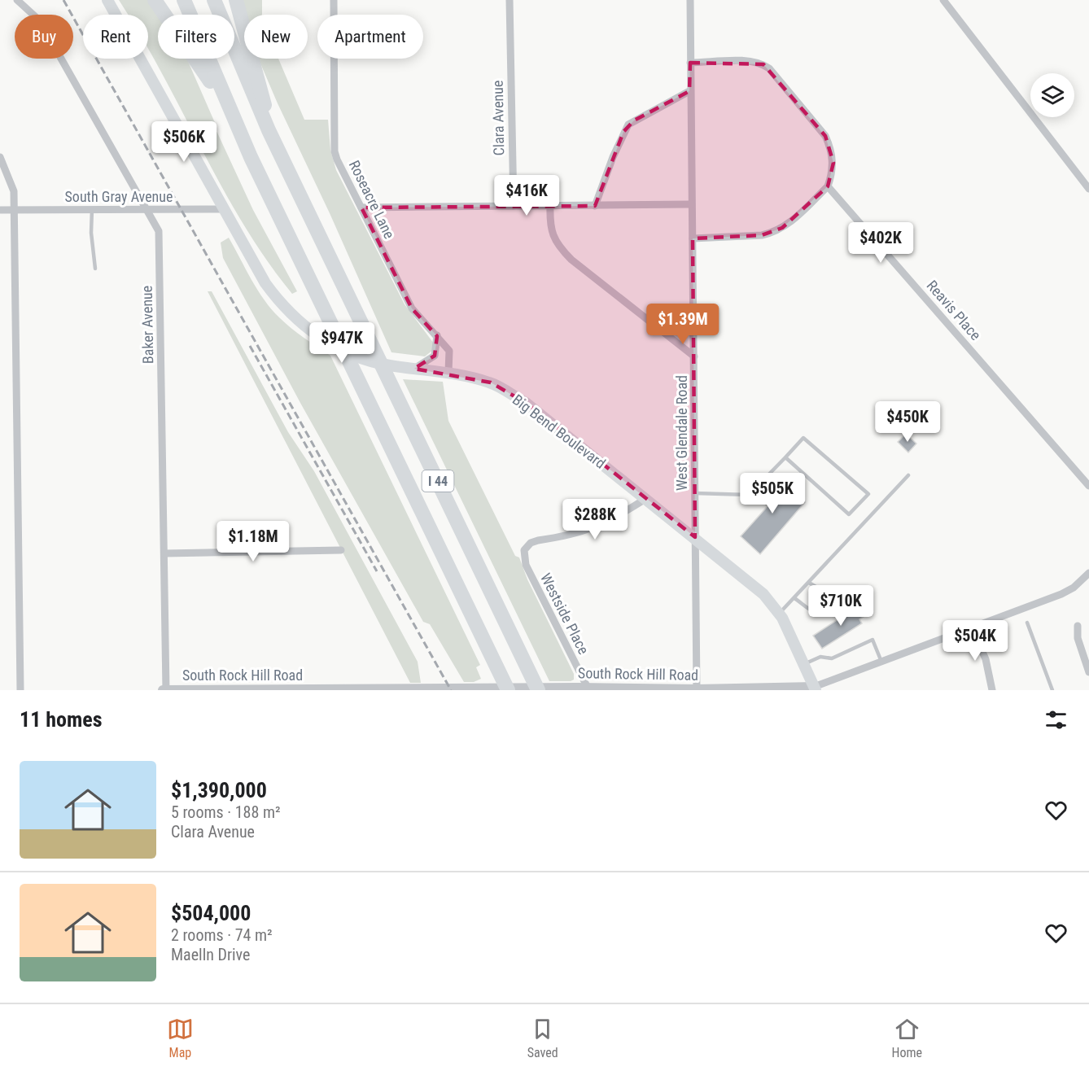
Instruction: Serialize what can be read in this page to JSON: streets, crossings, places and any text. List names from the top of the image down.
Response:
{
  "streets": {
    "highway": ["I 44"],
    "main road": ["Big Bend Boulevard"],
    "street": [
      "Clara Avenue",
      "South Gray Avenue",
      "Roseacre Lane",
      "Reavis Place",
      "Baker Avenue",
      "West Glendale Road",
      "Westside Place",
      "South Rock Hill Road"
    ]
  },
  "crossings": [
    ["South Gray Avenue", "Baker Avenue"],
    ["South Gray Avenue", "Big Bend Boulevard"],
    ["Roseacre Lane", "Big Bend Boulevard"],
    ["Baker Avenue", "South Rock Hill Road"],
    ["Big Bend Boulevard", "West Glendale Road"],
    ["Big Bend Boulevard", "Westside Place"],
    ["Big Bend Boulevard", "South Rock Hill Road"],
    ["West Glendale Road", "South Rock Hill Road"],
    ["Westside Place", "South Rock Hill Road"]
  ],
  "page": {
    "chip": [
      "Buy",
      "Rent",
      "Filters",
      "New",
      "Apartment"
    ],
    "price": [
      "$506K",
      "$416K",
      "$402K",
      "$1.39M",
      "$947K",
      "$450K",
      "$505K",
      "$288K",
      "$1.18M",
      "$710K",
      "$504K"
    ],
    "heading": "11 homes",
    "list": [
      {
        "name": "$1,390,000",
        "note": "5 rooms · 188 m² · Clara Avenue"
      },
      {
        "name": "$504,000",
        "note": "2 rooms · 74 m² · Maelln Drive"
      }
    ],
    "tabs": ["Map", "Saved", "Home"]
  }
}
